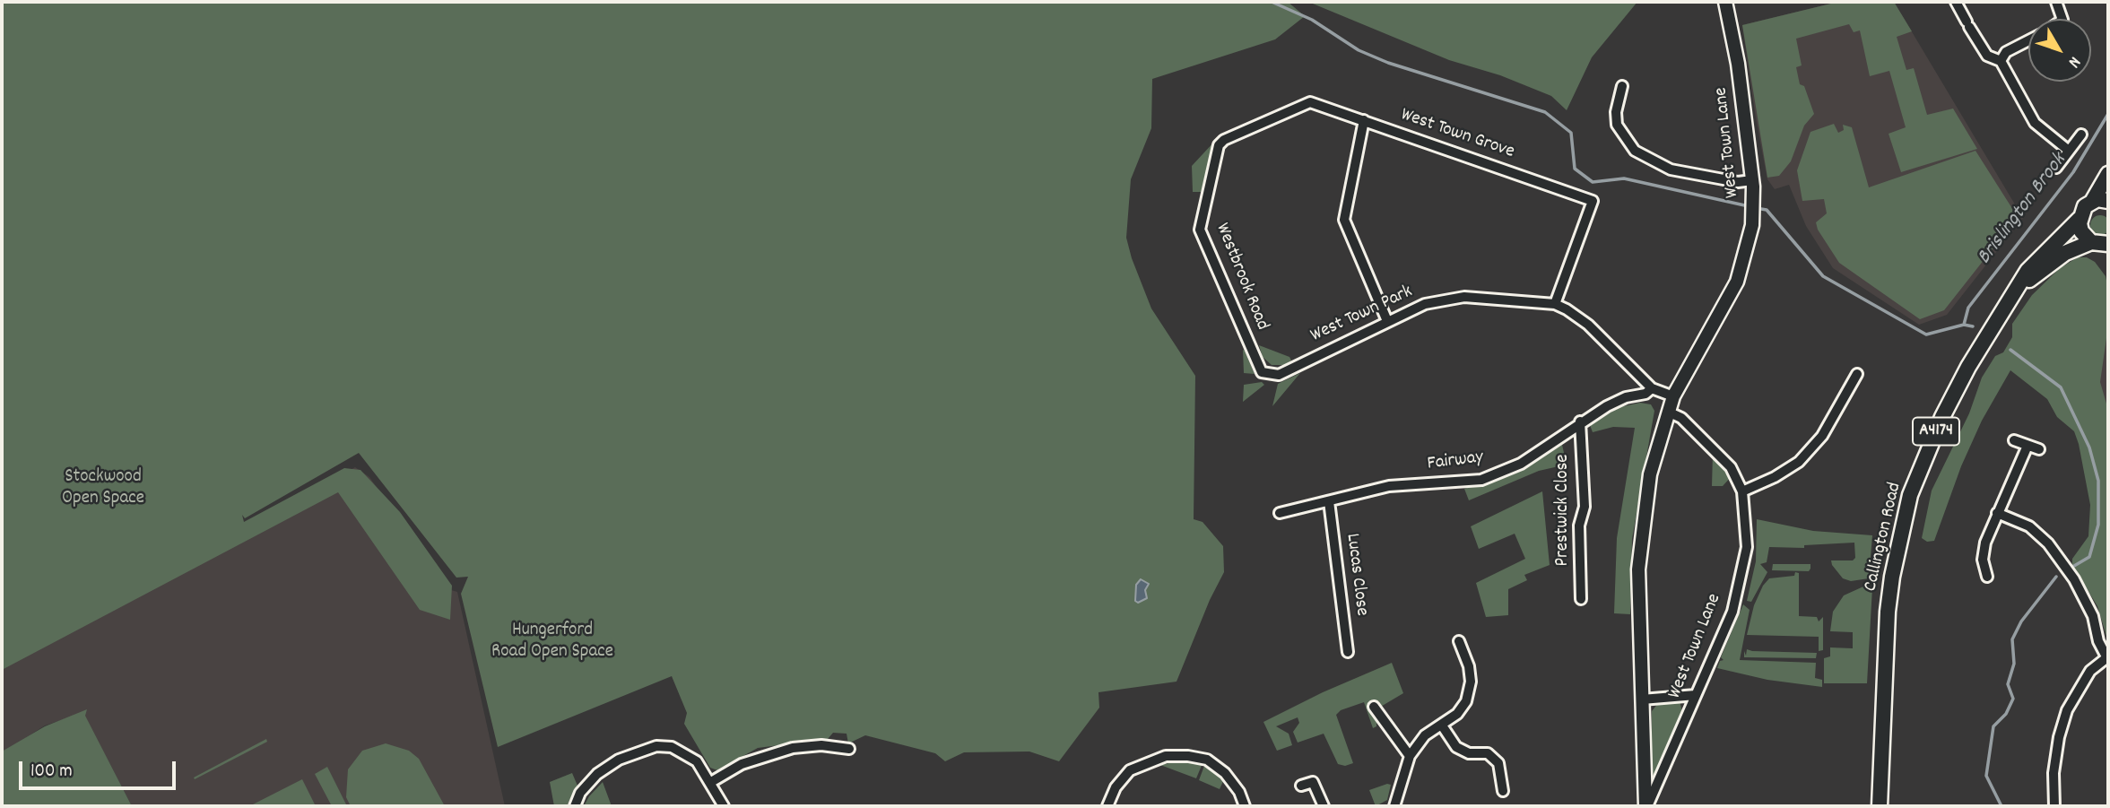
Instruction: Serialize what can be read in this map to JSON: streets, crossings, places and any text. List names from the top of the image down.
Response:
{
  "streets": {
    "main road": ["West Town Lane", "A4174", "Callington Road"],
    "street": [
      "West Town Grove",
      "Westbrook Road",
      "West Town Park",
      "Fairway",
      "Prestwick Close",
      "Lucas Close"
    ]
  },
  "crossings": [
    ["West Town Grove", "Westbrook Road"],
    ["West Town Grove", "West Town Park"],
    ["West Town Lane", "West Town Park"],
    ["Westbrook Road", "West Town Park"],
    ["West Town Park", "Fairway"],
    ["A4174", "Callington Road"],
    ["Fairway", "Prestwick Close"],
    ["Fairway", "Lucas Close"]
  ],
  "water": ["Brislington Brook"],
  "parks": ["Stockwood Open Space", "Hungerford Road Open Space"],
  "scale_bar": "100 m",
  "north": "bottom right"
}
